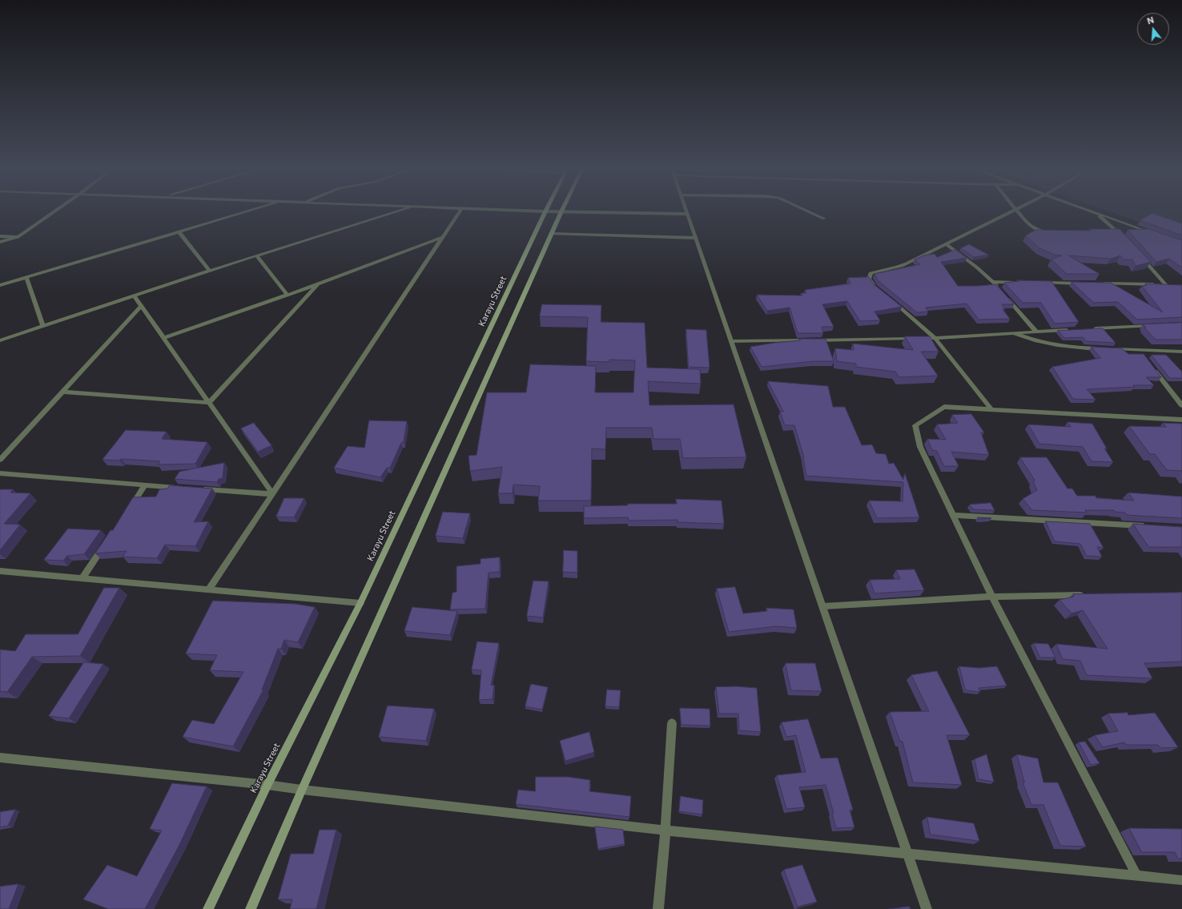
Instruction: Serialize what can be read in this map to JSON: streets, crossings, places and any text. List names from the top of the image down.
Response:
{
  "streets": {
    "main road": ["Karayu Street"]
  },
  "north": "top"
}
